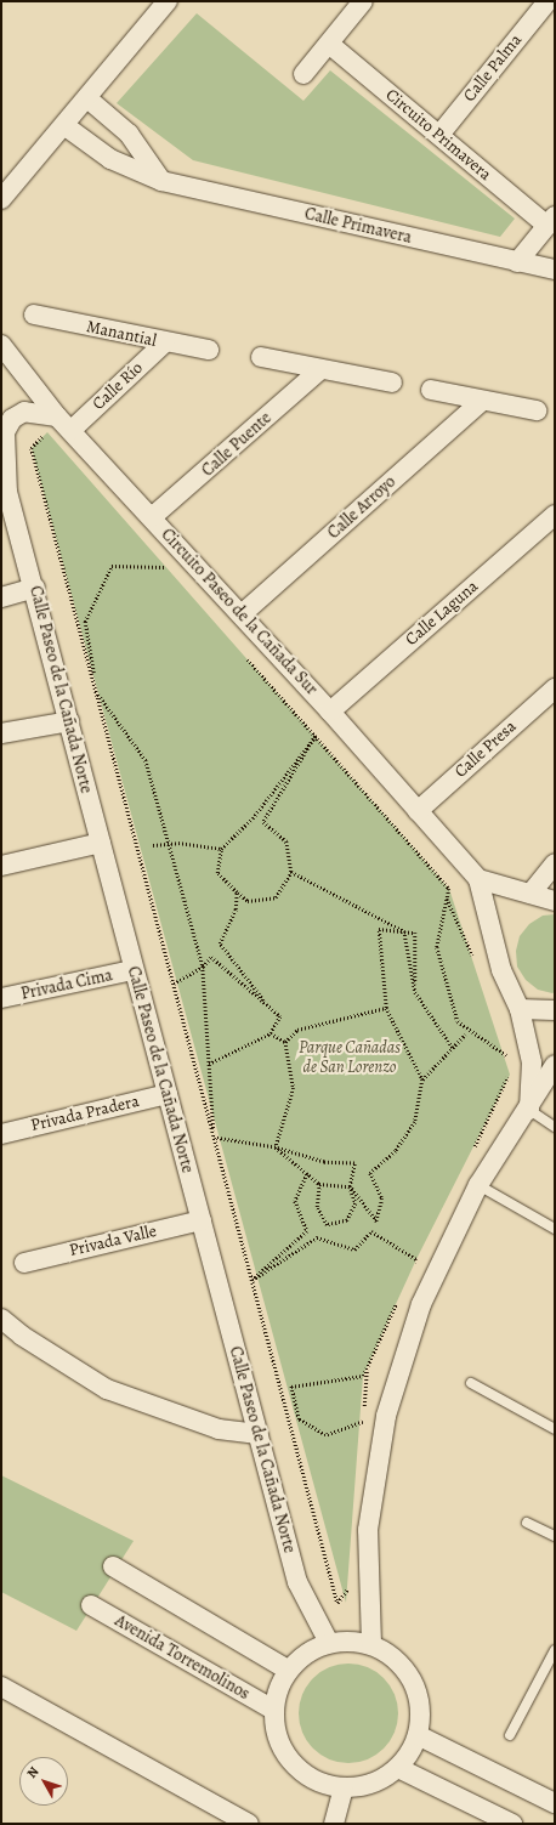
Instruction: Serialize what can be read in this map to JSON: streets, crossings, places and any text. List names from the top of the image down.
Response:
{
  "streets": {
    "street": [
      "Calle Palma",
      "Circuito Primavera",
      "Calle Primavera",
      "Manantial",
      "Calle Río",
      "Calle Puente",
      "Calle Arroyo",
      "Circuito Paseo de la Cañada Sur",
      "Calle Laguna",
      "Calle Paseo de la Cañada Norte",
      "Calle Presa",
      "Privada Cima",
      "Privada Pradera",
      "Privada Valle",
      "Avenida Torremolinos"
    ]
  },
  "crossings": [
    ["Calle Palma", "Circuito Primavera"],
    ["Manantial", "Calle Río"],
    ["Calle Río", "Circuito Paseo de la Cañada Sur"],
    ["Calle Puente", "Circuito Paseo de la Cañada Sur"],
    ["Calle Arroyo", "Circuito Paseo de la Cañada Sur"],
    ["Circuito Paseo de la Cañada Sur", "Calle Laguna"],
    ["Circuito Paseo de la Cañada Sur", "Calle Paseo de la Cañada Norte"],
    ["Circuito Paseo de la Cañada Sur", "Calle Presa"],
    ["Calle Paseo de la Cañada Norte", "Privada Cima"],
    ["Calle Paseo de la Cañada Norte", "Privada Pradera"],
    ["Calle Paseo de la Cañada Norte", "Privada Valle"],
    ["Calle Paseo de la Cañada Norte", "Avenida Torremolinos"]
  ],
  "parks": ["Parque Cañadas de San Lorenzo"],
  "north": "top left"
}
